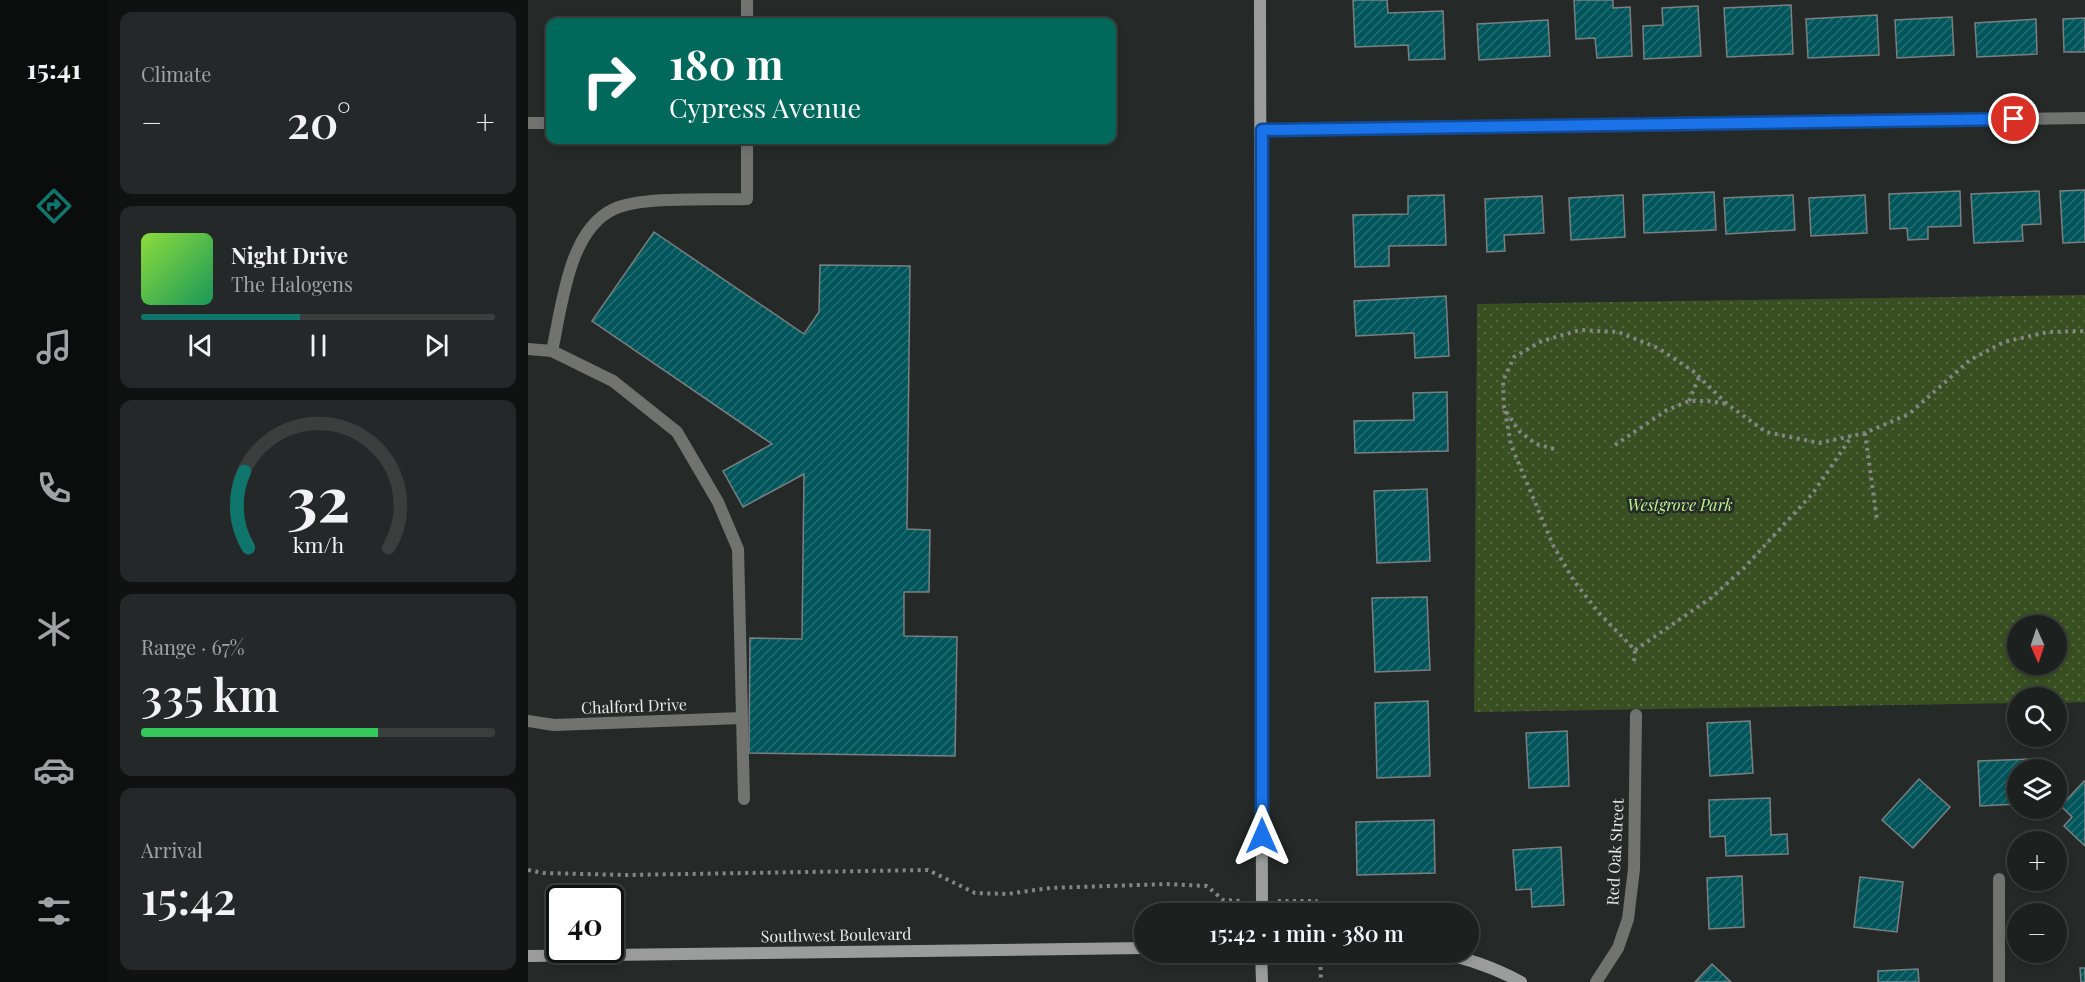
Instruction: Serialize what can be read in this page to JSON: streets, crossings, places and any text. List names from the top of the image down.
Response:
{
  "streets": {
    "street": ["Chalford Drive", "Red Oak Street", "Southwest Boulevard"]
  },
  "parks": ["Westgrove Park"],
  "north": "bottom",
  "page": {
    "tabs": "15:41",
    "tile": [
      "Climate",
      ["Range · 67%", "335 km"],
      ["Arrival", "15:42"]
    ],
    "turn": ["180 m", "Cypress Avenue"],
    "heat": ["−", "20°", "+"],
    "song": ["Night Drive", "The Halogens"],
    "map_buttons": ["+", "−"],
    "limit": "40",
    "trip": "15:42 · 1 min · 380 m",
    "gauge": ["32", "km/h"]
  }
}
